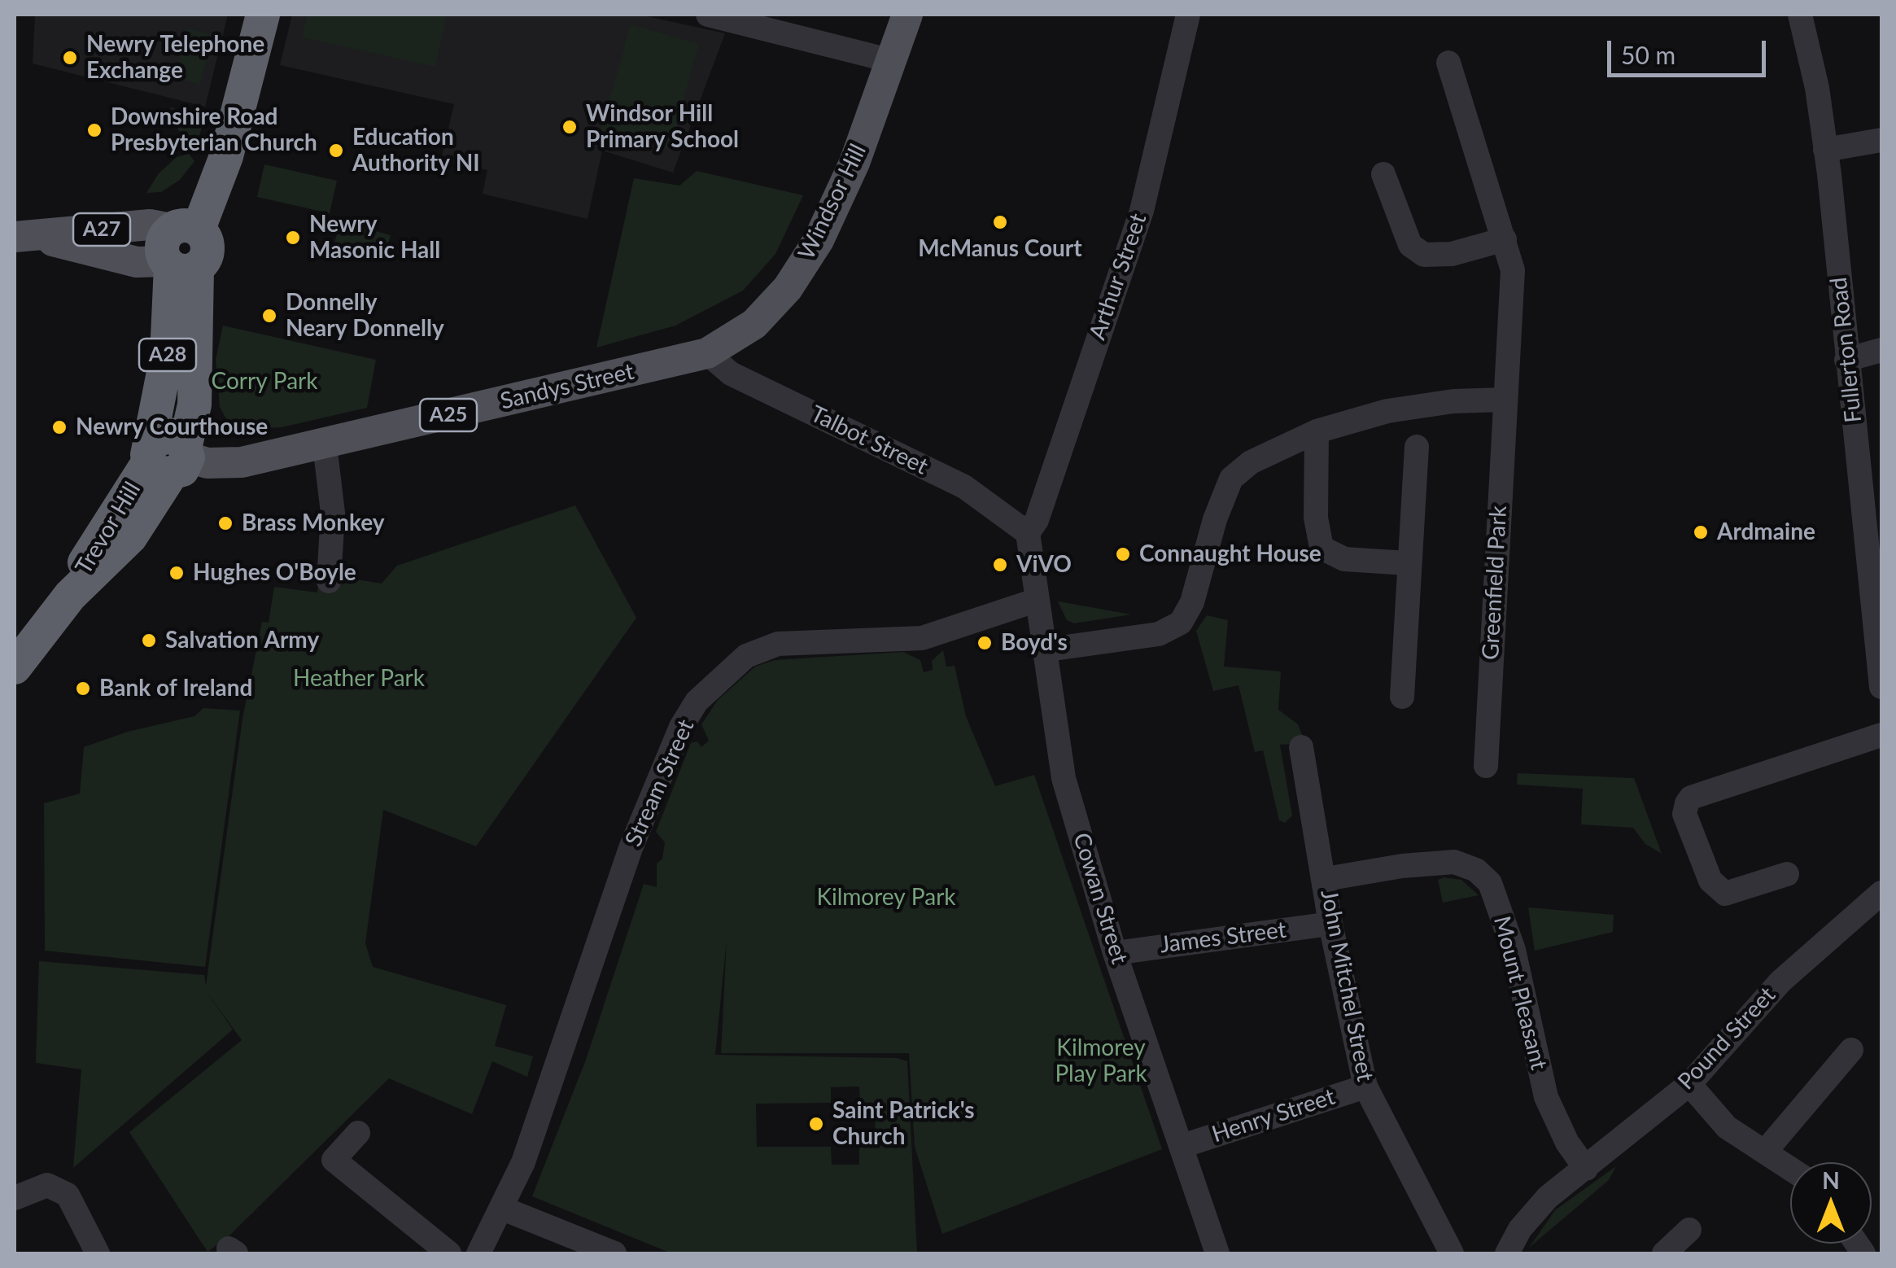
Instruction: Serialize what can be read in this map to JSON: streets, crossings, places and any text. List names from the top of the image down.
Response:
{
  "streets": {
    "highway": ["A28", "Trevor Hill"],
    "main road": [
      "Windsor Hill",
      "A27",
      "Sandys Street",
      "A25"
    ],
    "street": [
      "Arthur Street",
      "Fullerton Road",
      "Talbot Street",
      "Greenfield Park",
      "Stream Street",
      "Cowan Street",
      "James Street",
      "John Mitchel Street",
      "Mount Pleasant",
      "Pound Street",
      "Henry Street"
    ]
  },
  "crossings": [
    ["Windsor Hill", "Sandys Street"],
    ["Windsor Hill", "Talbot Street"],
    ["A27", "A28"],
    ["Arthur Street", "Talbot Street"],
    ["Arthur Street", "Cowan Street"],
    ["A28", "Sandys Street"],
    ["A28", "Trevor Hill"],
    ["Sandys Street", "Talbot Street"],
    ["Sandys Street", "Trevor Hill"],
    ["Talbot Street", "Cowan Street"],
    ["Stream Street", "Cowan Street"],
    ["Cowan Street", "James Street"],
    ["Cowan Street", "Henry Street"],
    ["James Street", "John Mitchel Street"],
    ["John Mitchel Street", "Mount Pleasant"],
    ["John Mitchel Street", "Henry Street"],
    ["Mount Pleasant", "Pound Street"]
  ],
  "parks": [
    "Corry Park",
    "Heather Park",
    "Kilmorey Park",
    "Kilmorey Play Park"
  ],
  "places": [
    "Newry Telephone Exchange",
    "Windsor Hill Primary School",
    "Downshire Road Presbyterian Church",
    "Education Authority NI",
    "McManus Court",
    "Newry Masonic Hall",
    "Donnelly Neary Donnelly",
    "Newry Courthouse",
    "Brass Monkey",
    "Ardmaine",
    "Connaught House",
    "ViVO",
    "Hughes O'Boyle",
    "Salvation Army",
    "Boyd's",
    "Bank of Ireland",
    "Saint Patrick's Church"
  ],
  "scale_bar": "50 m",
  "north": "top"
}
